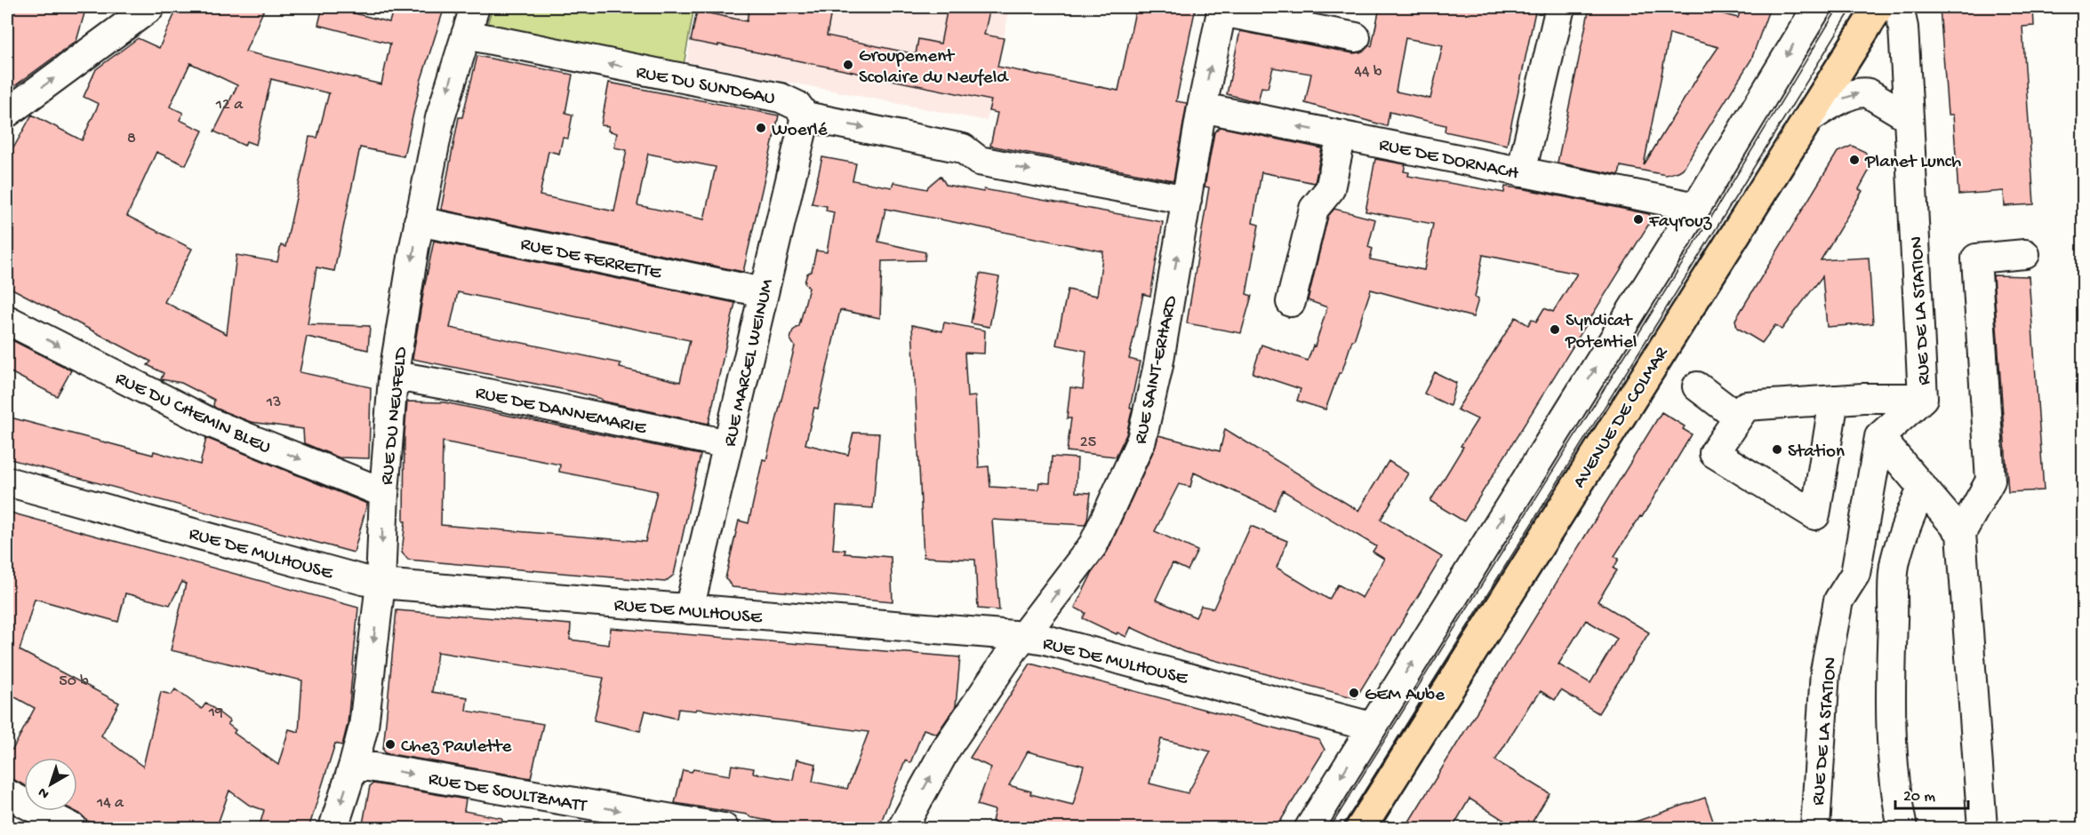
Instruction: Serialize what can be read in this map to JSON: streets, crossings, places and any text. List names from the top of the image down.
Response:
{
  "streets": {
    "main road": ["AVENUE DE COLMAR"],
    "street": [
      "RUE DU SUNDGAU",
      "RUE DE DORNACH",
      "RUE DE FERRETTE",
      "RUE DE LA STATION",
      "RUE MARCEL WEINUM",
      "RUE SAINT-ERHARD",
      "RUE DE DANNEMARIE",
      "RUE DU CHEMIN BLEU",
      "RUE DU NEUFELD",
      "RUE DE MULHOUSE",
      "RUE DE SOULTZMATT"
    ]
  },
  "crossings": [
    ["RUE DU SUNDGAU", "RUE MARCEL WEINUM"],
    ["RUE DU SUNDGAU", "RUE SAINT-ERHARD"],
    ["RUE DU SUNDGAU", "RUE DU NEUFELD"],
    ["RUE DE DORNACH", "RUE SAINT-ERHARD"],
    ["RUE DE FERRETTE", "RUE MARCEL WEINUM"],
    ["RUE DE FERRETTE", "RUE DU NEUFELD"],
    ["RUE MARCEL WEINUM", "RUE DE DANNEMARIE"],
    ["RUE MARCEL WEINUM", "RUE DE MULHOUSE"],
    ["RUE SAINT-ERHARD", "RUE DE MULHOUSE"],
    ["RUE DE DANNEMARIE", "RUE DU NEUFELD"],
    ["RUE DU CHEMIN BLEU", "RUE DU NEUFELD"],
    ["RUE DU NEUFELD", "RUE DE MULHOUSE"],
    ["RUE DU NEUFELD", "RUE DE SOULTZMATT"]
  ],
  "one_way": [
    "RUE SAINT-ERHARD",
    "RUE DU CHEMIN BLEU",
    "RUE DU NEUFELD",
    "RUE DE SOULTZMATT"
  ],
  "places": [
    "Groupement Scolaire du Neufeld",
    "Woerlé",
    "Planet Lunch",
    "Fayrouz",
    "Syndicat Potentiel",
    "Station",
    "GEM Aube",
    "Chez Paulette"
  ],
  "house_numbers": [
    "44 b",
    "12 a",
    "8",
    "13",
    "25",
    "50 b",
    "19",
    "14 a"
  ],
  "scale_bar": "20 m",
  "north": "bottom left"
}
